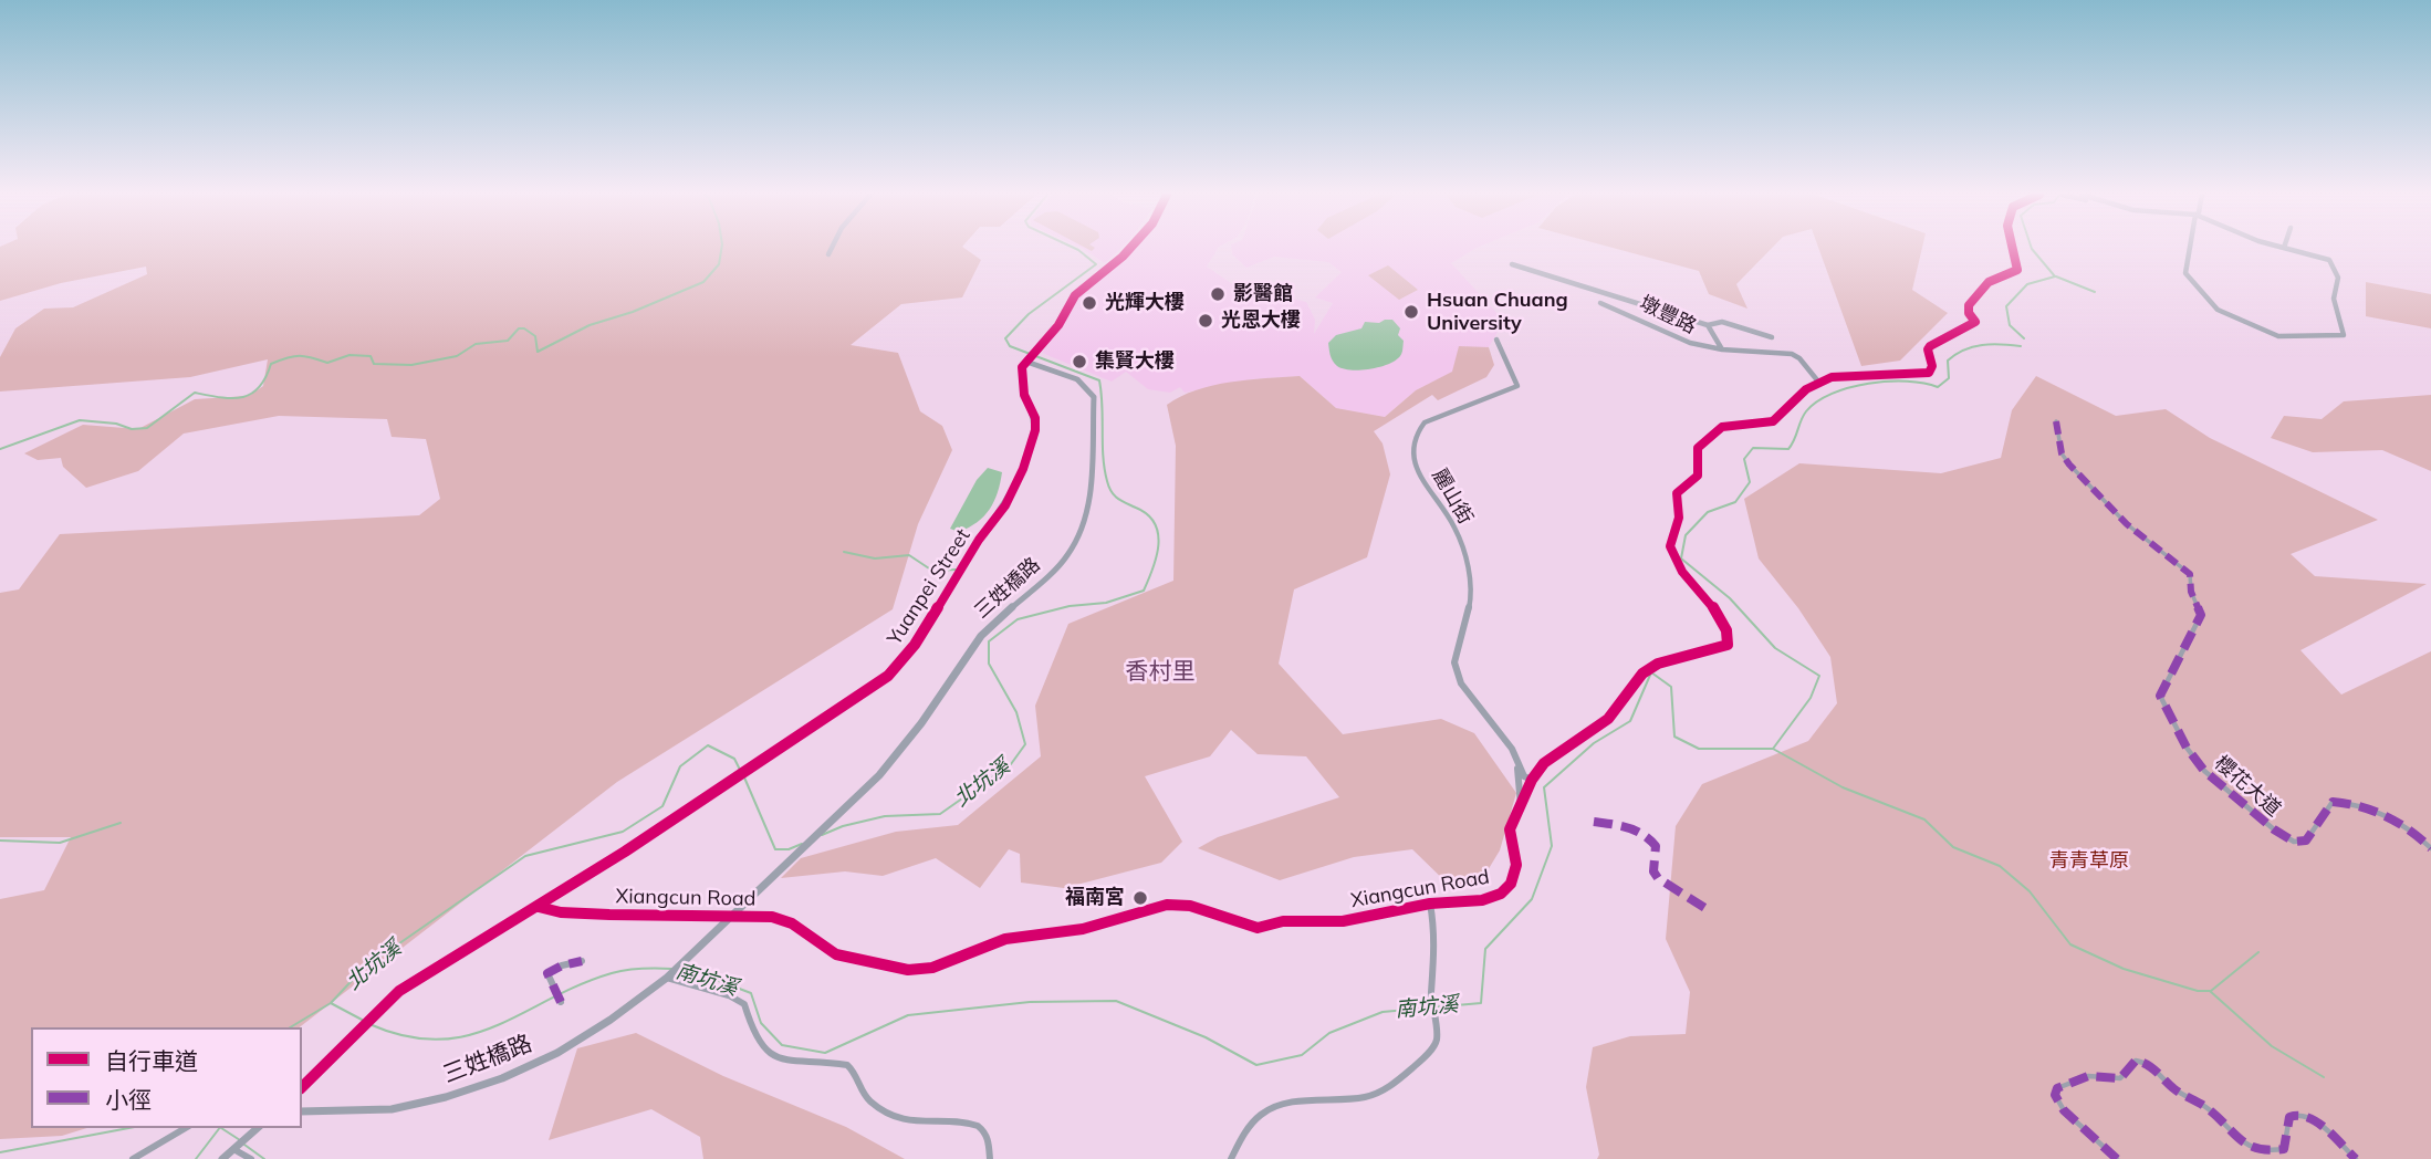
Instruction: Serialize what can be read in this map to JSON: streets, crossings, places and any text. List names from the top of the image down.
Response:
{
  "streets": {
    "street": [
      "墩豐路",
      "麗山街",
      "Yuanpei Street",
      "三姓橋路",
      "櫻花大道",
      "Xiangcun Road"
    ]
  },
  "crossings": [
    ["墩豐路", "Xiangcun Road"],
    ["麗山街", "Xiangcun Road"],
    ["Yuanpei Street", "三姓橋路"],
    ["Yuanpei Street", "Xiangcun Road"],
    ["三姓橋路", "Xiangcun Road"]
  ],
  "districts": ["香村里"],
  "water": ["北坑溪", "南坑溪"],
  "parks": ["青青草原"],
  "places": [
    "影醫館",
    "光輝大樓",
    "Hsuan Chuang University",
    "光恩大樓",
    "集賢大樓",
    "福南宮"
  ],
  "legend": ["自行車道", "小徑"]
}
